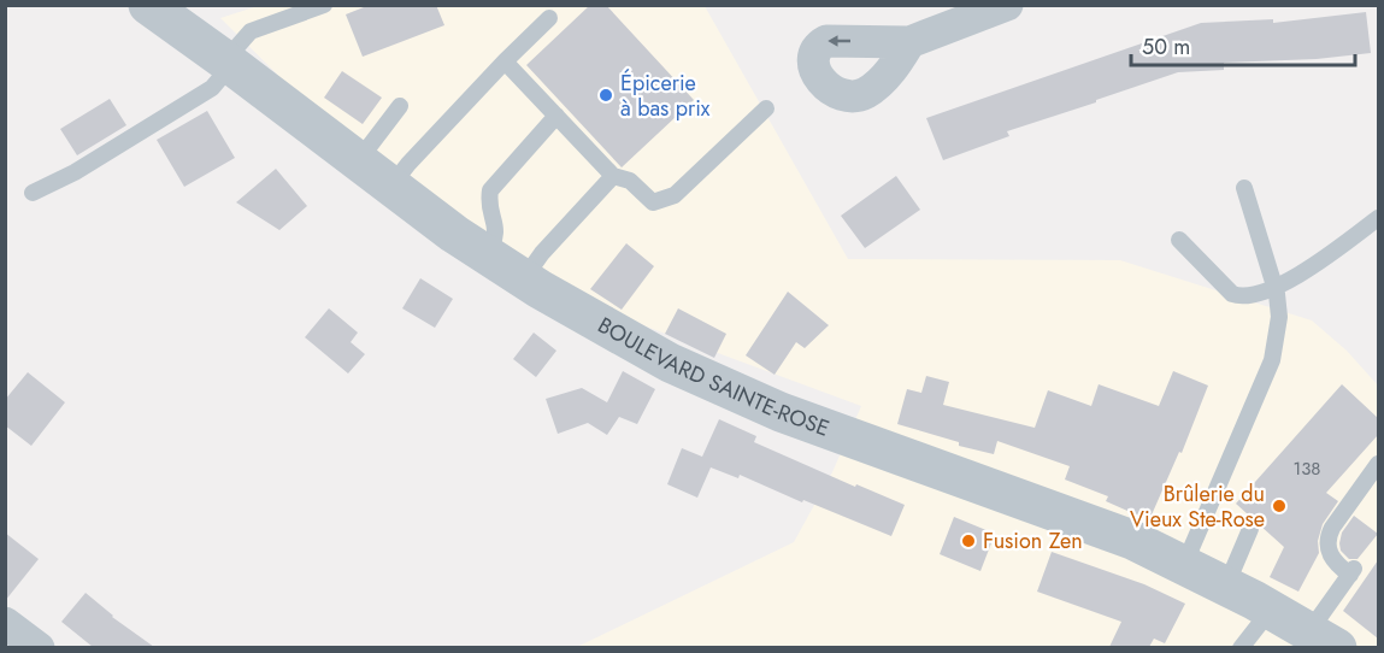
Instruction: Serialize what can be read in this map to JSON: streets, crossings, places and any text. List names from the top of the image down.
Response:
{
  "streets": {
    "street": ["BOULEVARD SAINTE-ROSE"]
  },
  "places": ["Épicerie à bas prix", "Brûlerie du Vieux Ste-Rose", "Fusion Zen"],
  "house_numbers": ["138"],
  "scale_bar": "50 m"
}
